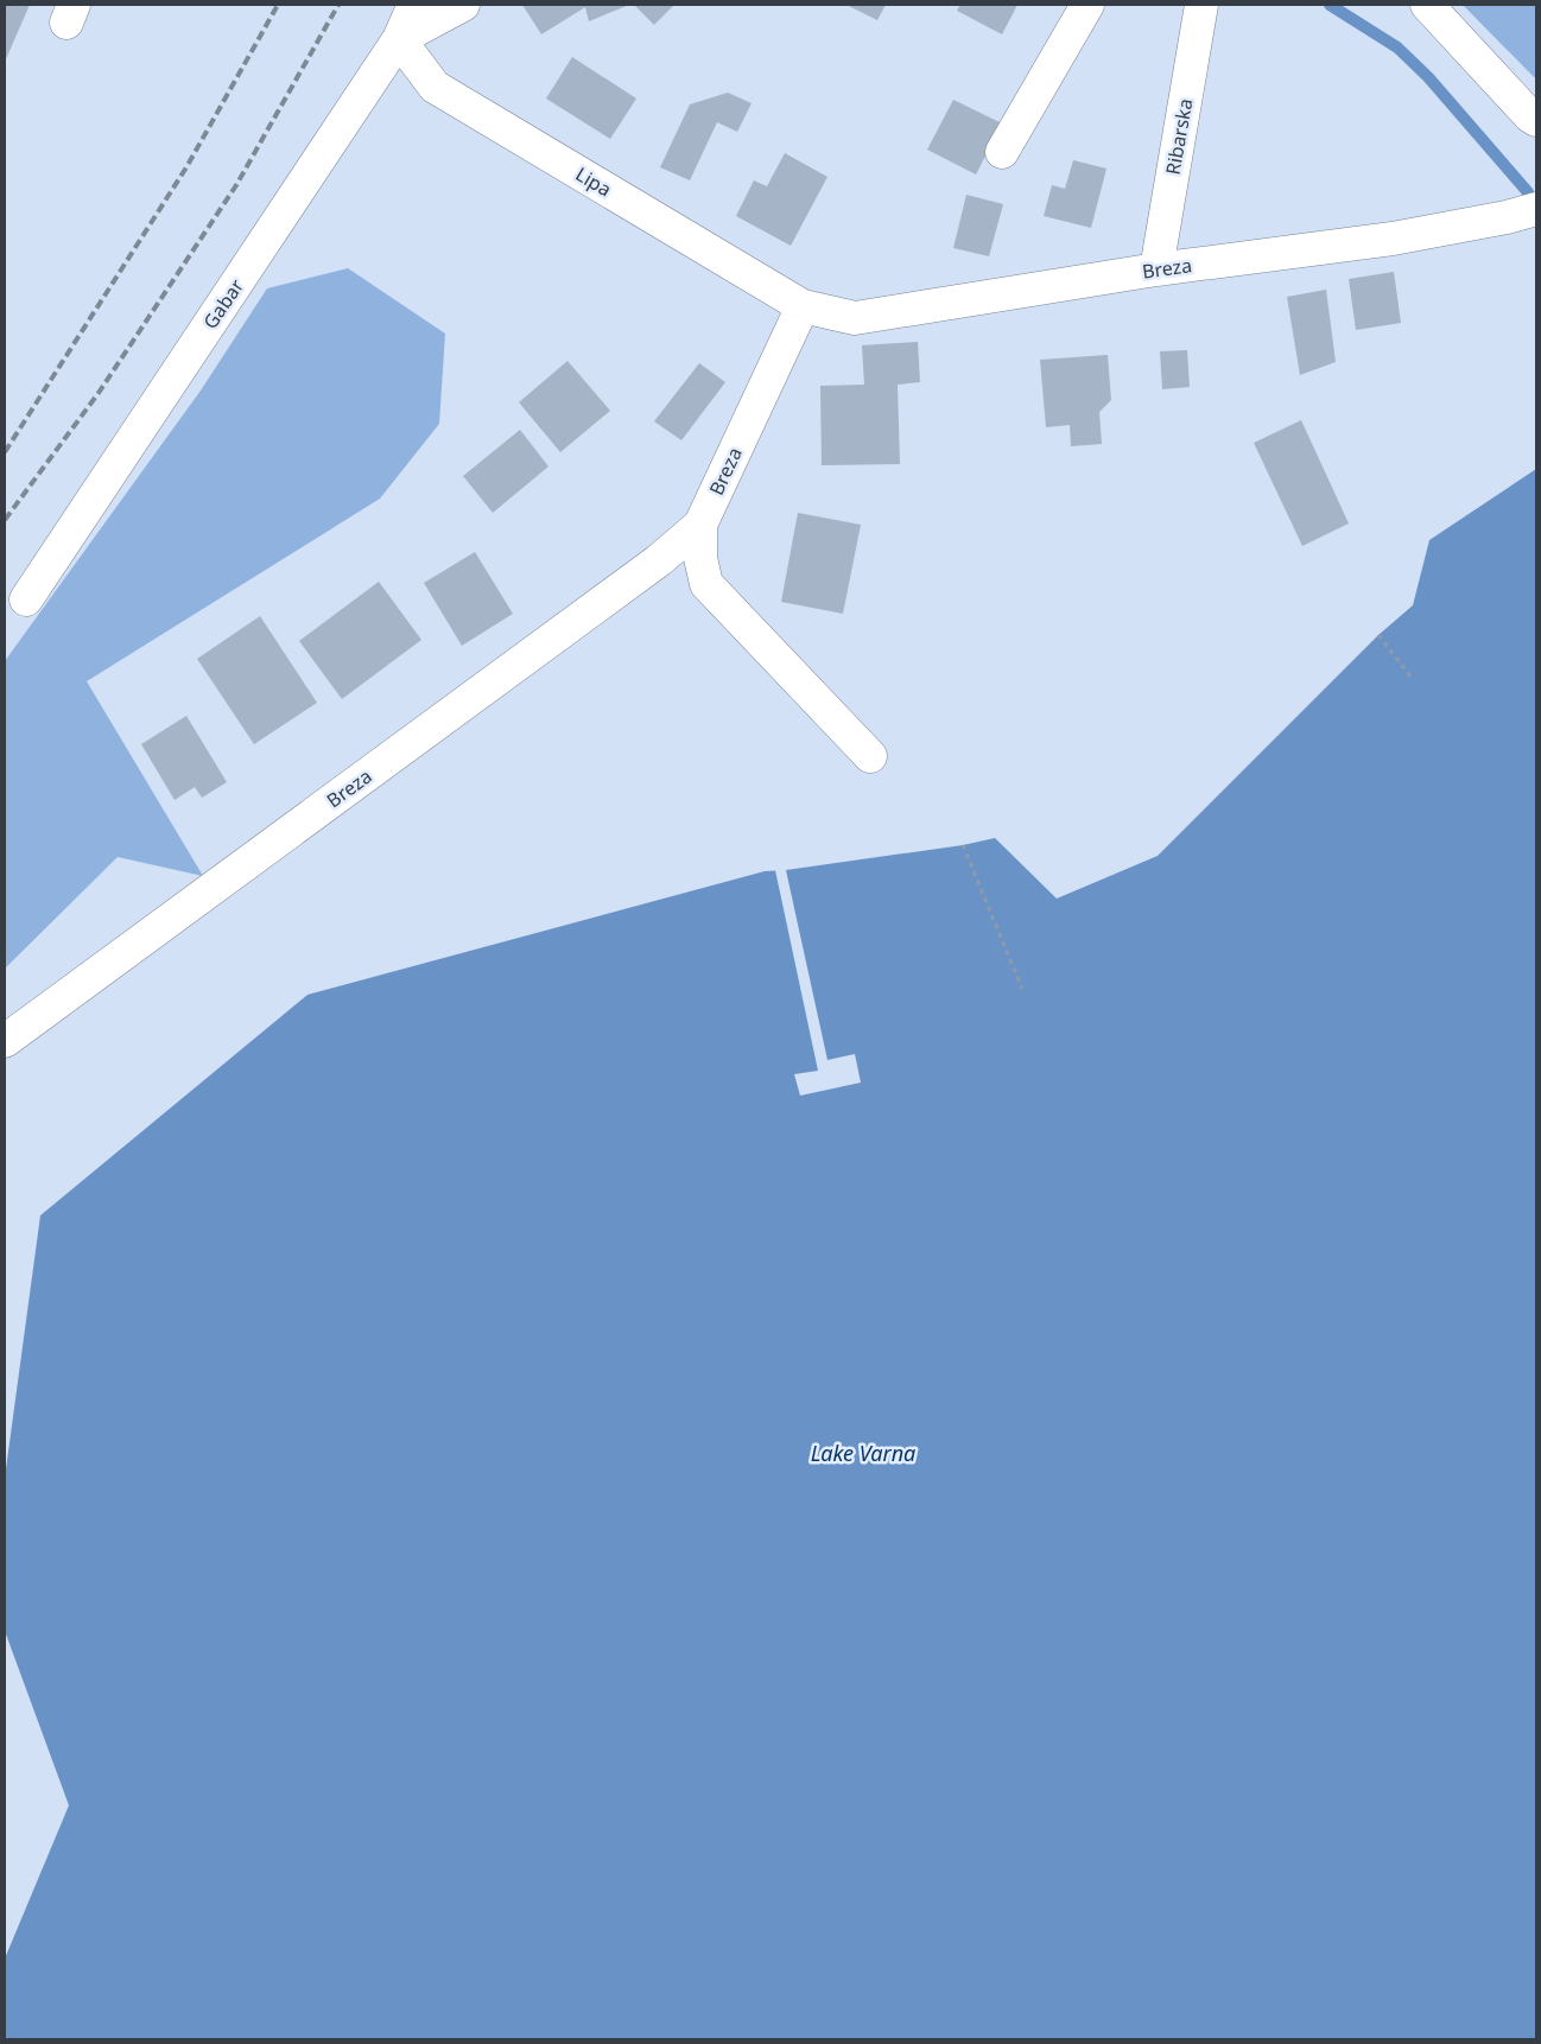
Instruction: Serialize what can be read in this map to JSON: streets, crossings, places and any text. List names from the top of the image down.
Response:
{
  "streets": {
    "street": [
      "Ribarska",
      "Lipa",
      "Breza",
      "Gabar"
    ]
  },
  "crossings": [
    ["Ribarska", "Breza"],
    ["Lipa", "Breza"],
    ["Lipa", "Gabar"]
  ],
  "water": ["Lake Varna"]
}
